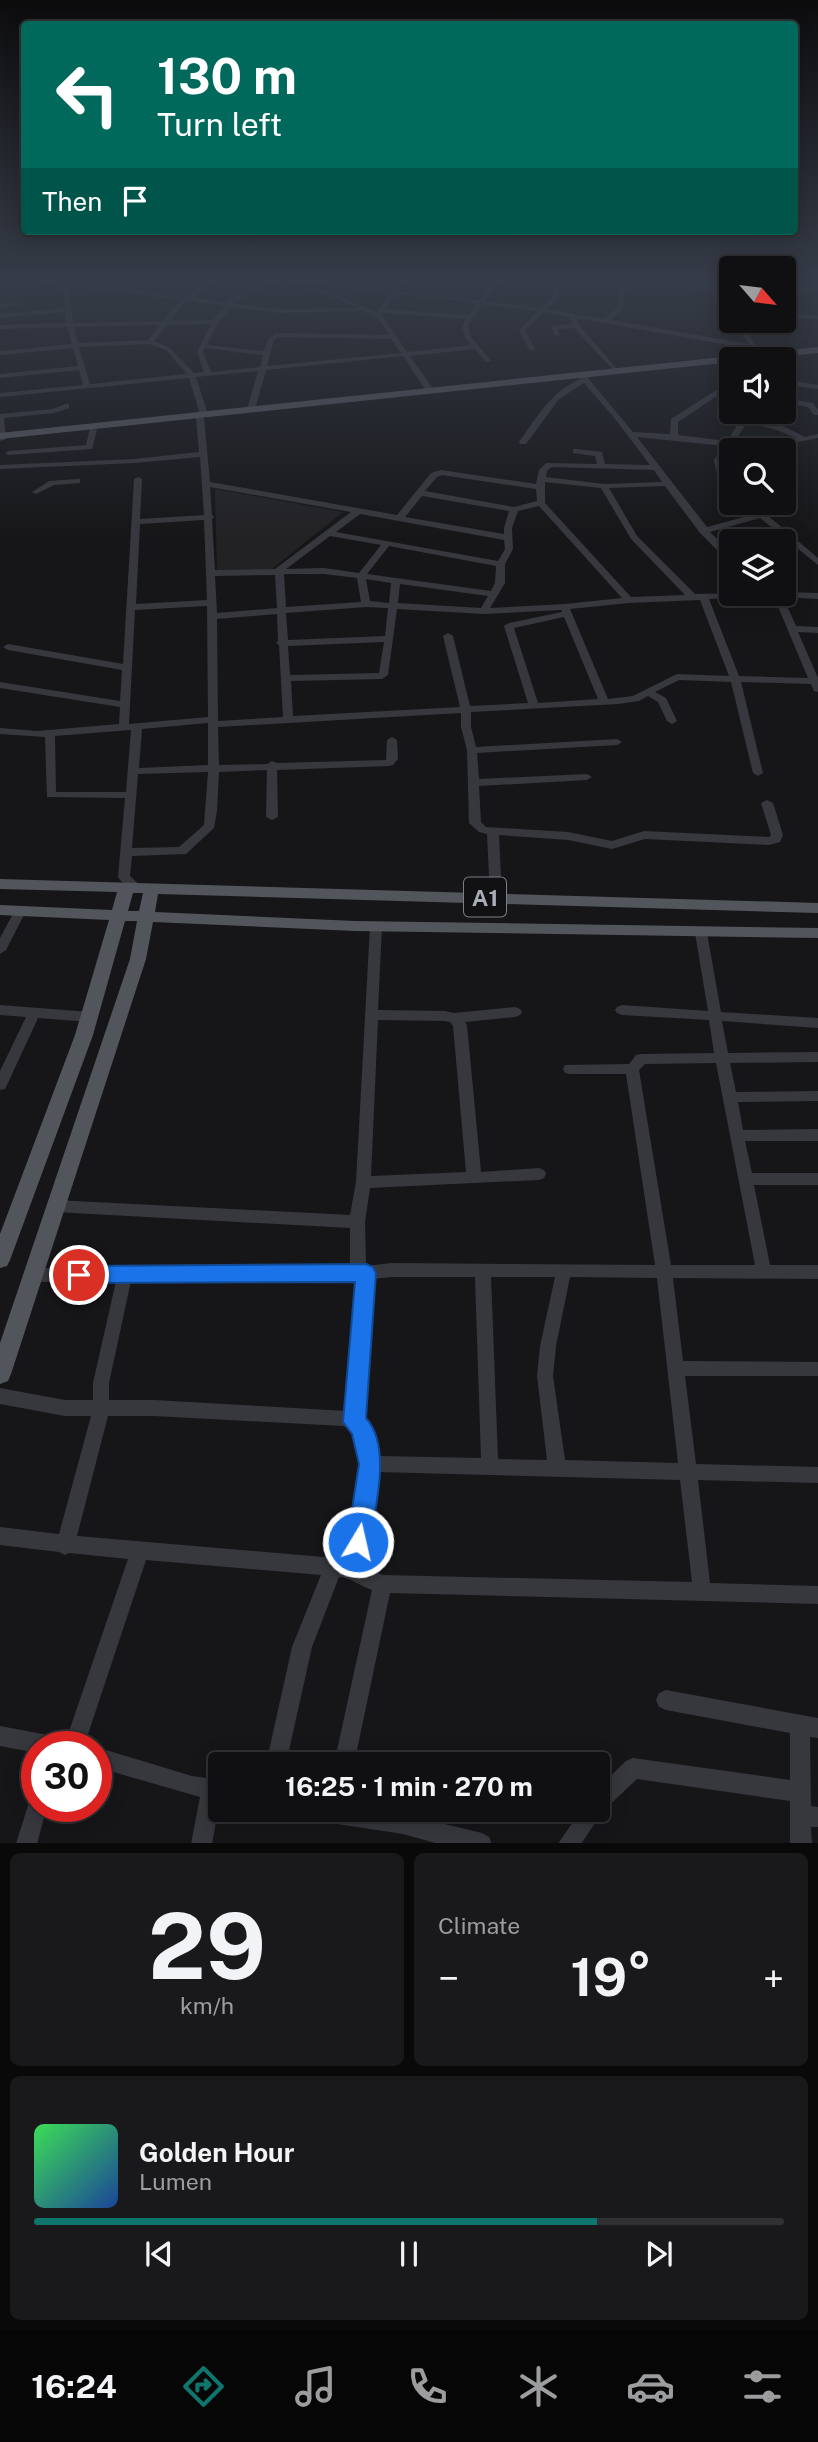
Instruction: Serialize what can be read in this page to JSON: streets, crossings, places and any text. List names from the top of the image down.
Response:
{
  "streets": {
    "main road": ["A1"]
  },
  "north": "bottom right",
  "page": {
    "turn": ["130 m", "Turn left"],
    "then": "Then",
    "limit": "30",
    "trip": "16:25 · 1 min · 270 m",
    "tile": [
      ["29", "km/h"],
      "Climate"
    ],
    "heat": ["−", "19°", "+"],
    "song": ["Golden Hour", "Lumen"],
    "tabs": "16:24"
  }
}
